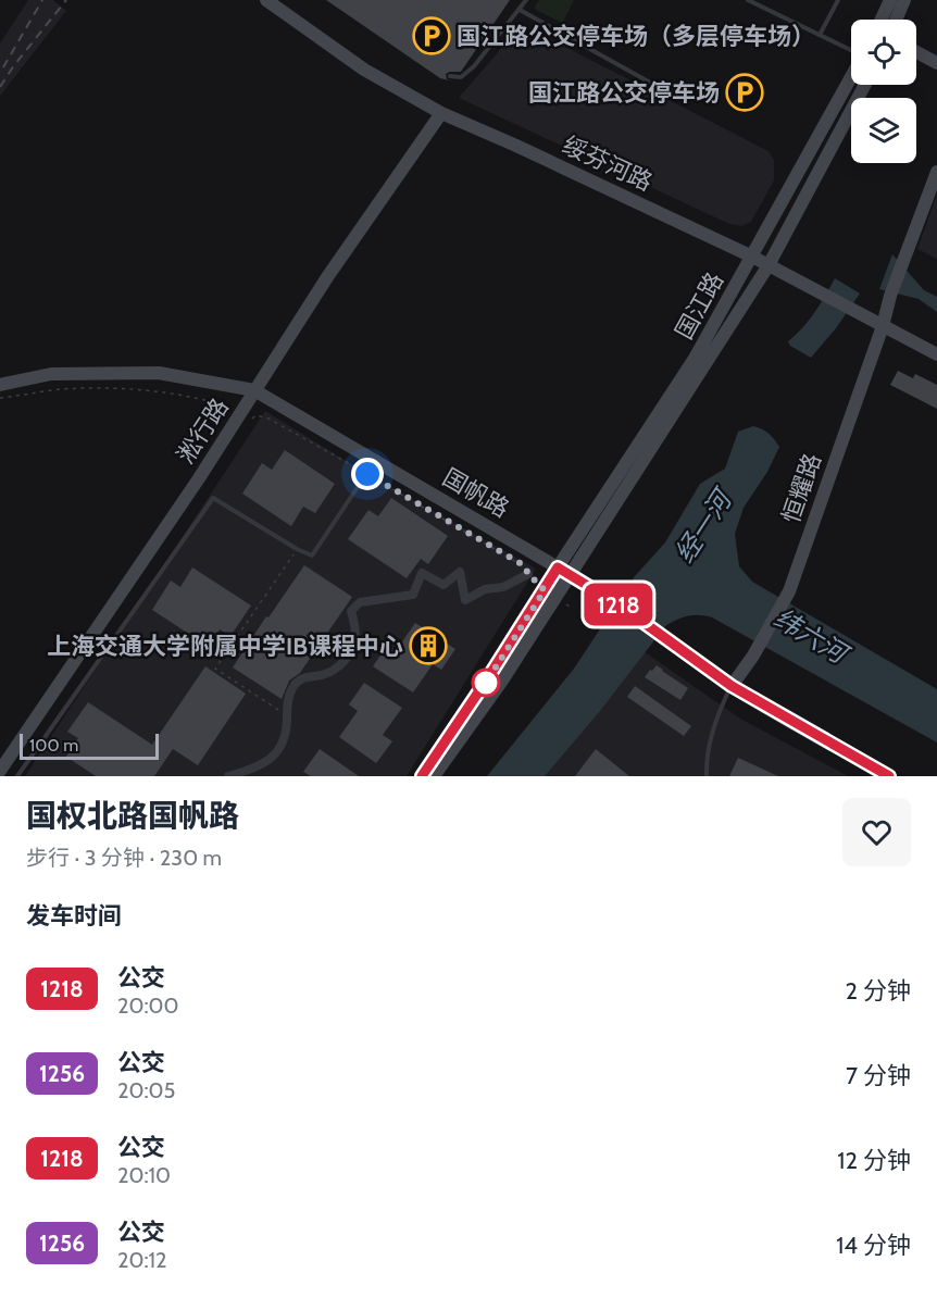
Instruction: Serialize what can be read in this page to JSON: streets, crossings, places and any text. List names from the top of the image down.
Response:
{
  "streets": {
    "street": [
      "绥芬河路",
      "国江路",
      "淞行路",
      "恒耀路",
      "国帆路"
    ]
  },
  "crossings": [
    ["绥芬河路", "国江路"],
    ["绥芬河路", "淞行路"],
    ["绥芬河路", "恒耀路"],
    ["国江路", "国帆路"],
    ["淞行路", "国帆路"],
    ["恒耀路", "国帆路"]
  ],
  "water": ["经一河", "纬六河"],
  "places": {
    "parking": ["国江路公交停车场（多层停车场）", "国江路公交停车场"],
    "building": ["上海交通大学附属中学IB课程中心"]
  },
  "lines": ["bus line 1218"],
  "scale_bar": "100 m",
  "page": {
    "on_map": "1218",
    "scale": "100 m",
    "heading": [
      ["国权北路国帆路", "步行 · 3 分钟 · 230 m"],
      "发车时间"
    ],
    "list": [
      {
        "mark": "1218",
        "name": "公交",
        "note": "20:00",
        "value": "2 分钟"
      },
      {
        "mark": "1256",
        "name": "公交",
        "note": "20:05",
        "value": "7 分钟"
      },
      {
        "mark": "1218",
        "name": "公交",
        "note": "20:10",
        "value": "12 分钟"
      },
      {
        "mark": "1256",
        "name": "公交",
        "note": "20:12",
        "value": "14 分钟"
      }
    ]
  }
}
